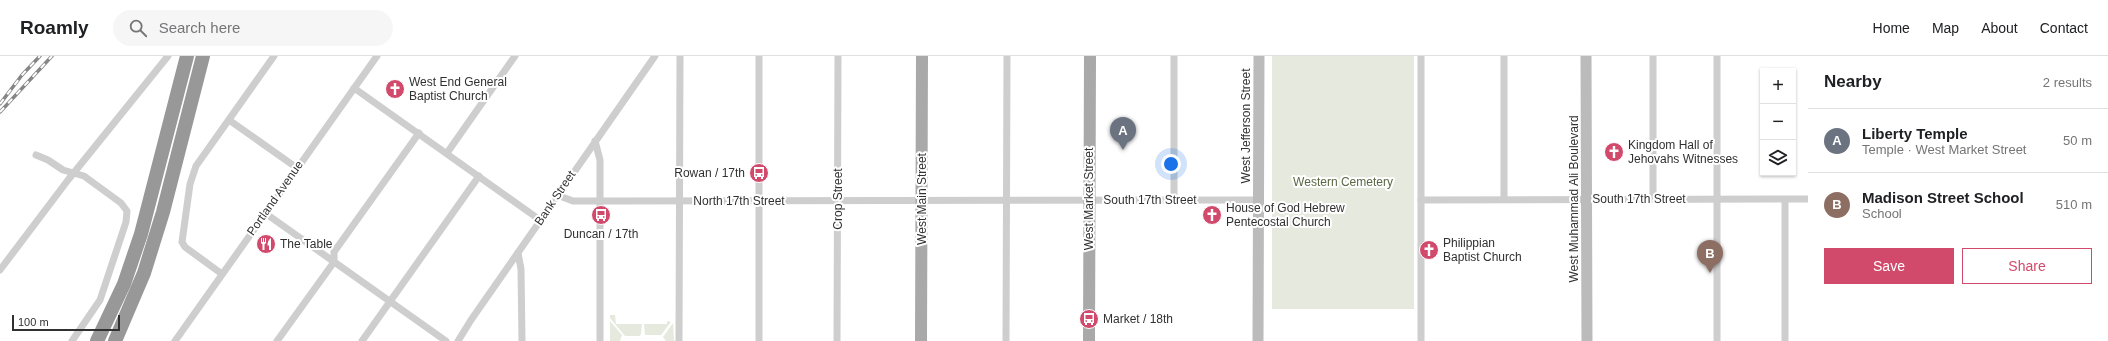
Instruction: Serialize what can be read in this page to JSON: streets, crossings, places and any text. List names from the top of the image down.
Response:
{
  "streets": {
    "main road": ["West Main Street", "West Market Street"],
    "street": [
      "West Jefferson Street",
      "Portland Avenue",
      "Bank Street",
      "Crop Street",
      "West Muhammad Ali Boulevard",
      "South 17th Street",
      "North 17th Street"
    ]
  },
  "crossings": [
    ["West Jefferson Street", "South 17th Street"],
    ["Bank Street", "North 17th Street"],
    ["Crop Street", "North 17th Street"],
    ["West Main Street", "South 17th Street"],
    ["West Main Street", "North 17th Street"],
    ["West Market Street", "South 17th Street"],
    ["West Muhammad Ali Boulevard", "South 17th Street"],
    ["South 17th Street", "North 17th Street"]
  ],
  "parks": ["Western Cemetery"],
  "places": {
    "church": [
      "West End General Baptist Church",
      "Kingdom Hall of Jehovahs Witnesses",
      "House of God Hebrew Pentecostal Church",
      "Philippian Baptist Church"
    ],
    "bus stop": ["Rowan / 17th", "Duncan / 17th", "Market / 18th"],
    "restaurant": ["The Table"]
  },
  "scale_bar": "100 m",
  "page": {
    "header": "Roamly",
    "search": "Search here",
    "nav": [
      "Home",
      "Map",
      "About",
      "Contact"
    ],
    "heading": ["Nearby", "2 results"],
    "map_buttons": ["+", "−"],
    "list": [
      {
        "mark": "A",
        "name": "Liberty Temple",
        "note": "Temple · West Market Street",
        "value": "50 m"
      },
      {
        "mark": "B",
        "name": "Madison Street School",
        "note": "School",
        "value": "510 m"
      }
    ],
    "pins": ["A", "B"],
    "buttons": ["Save", "Share"],
    "scale": "100 m"
  }
}
